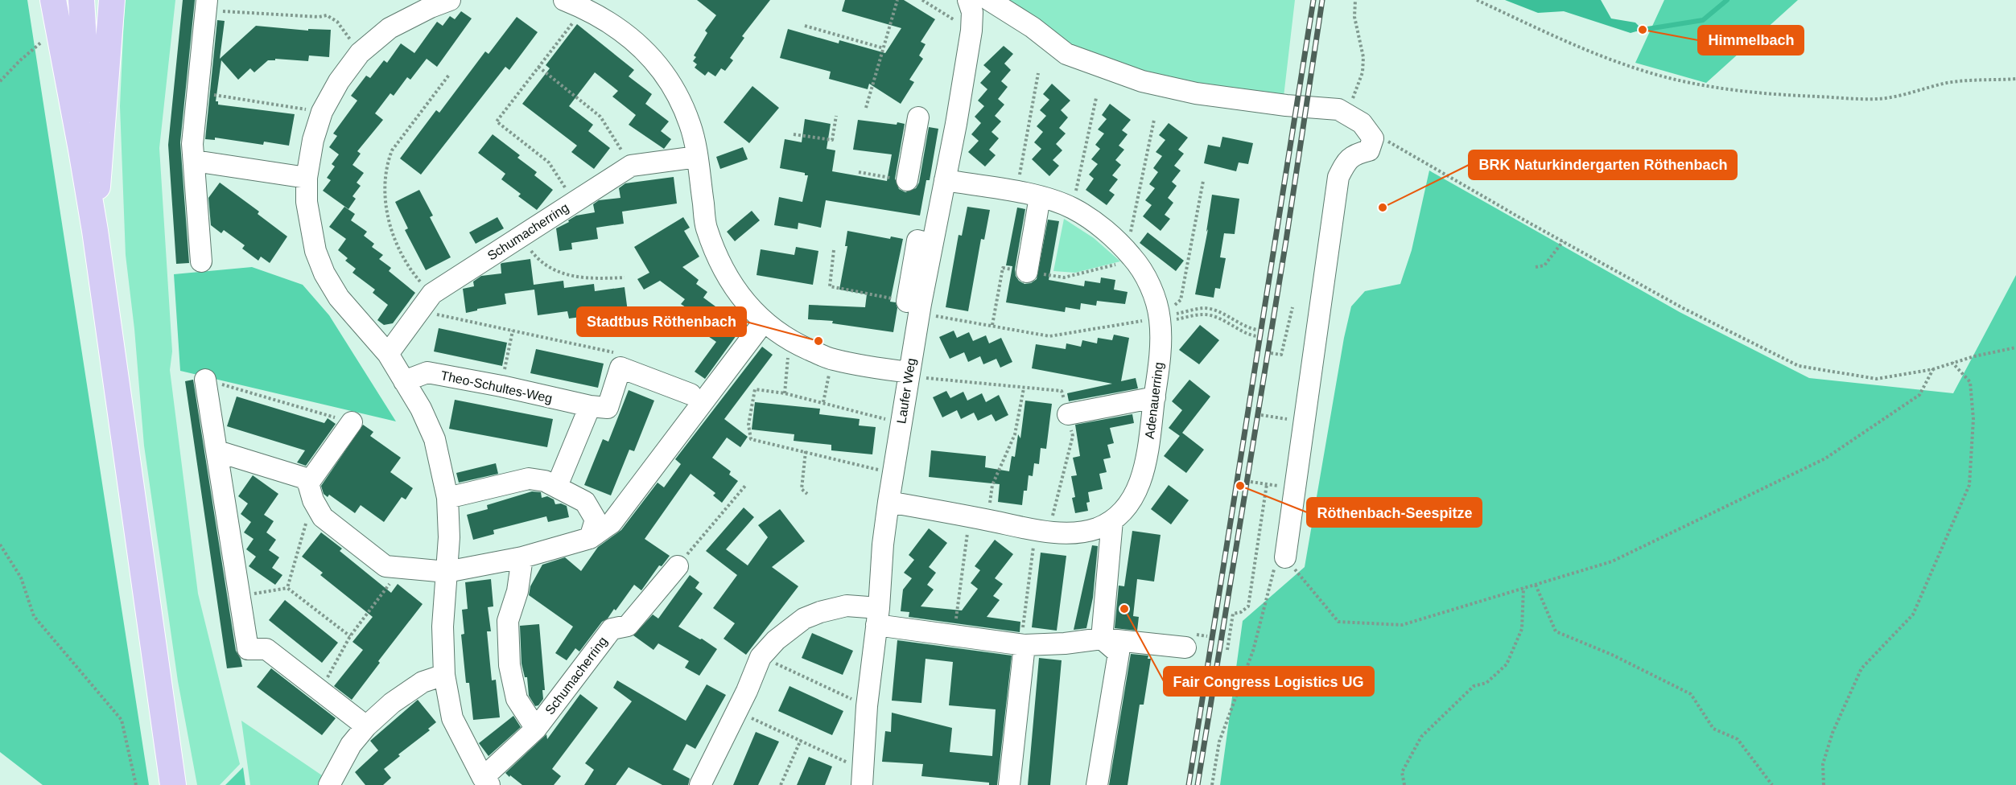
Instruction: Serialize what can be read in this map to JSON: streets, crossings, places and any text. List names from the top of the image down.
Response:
{
  "streets": {
    "street": [
      "Schumacherring",
      "Theo-Schultes-Weg",
      "Laufer Weg",
      "Adenauerring"
    ]
  },
  "crossings": [
    ["Laufer Weg", "Adenauerring"]
  ],
  "places": [
    "Himmelbach",
    "BRK Naturkindergarten Röthenbach",
    "Stadtbus Röthenbach",
    "Röthenbach-Seespitze",
    "Fair Congress Logistics UG"
  ]
}
